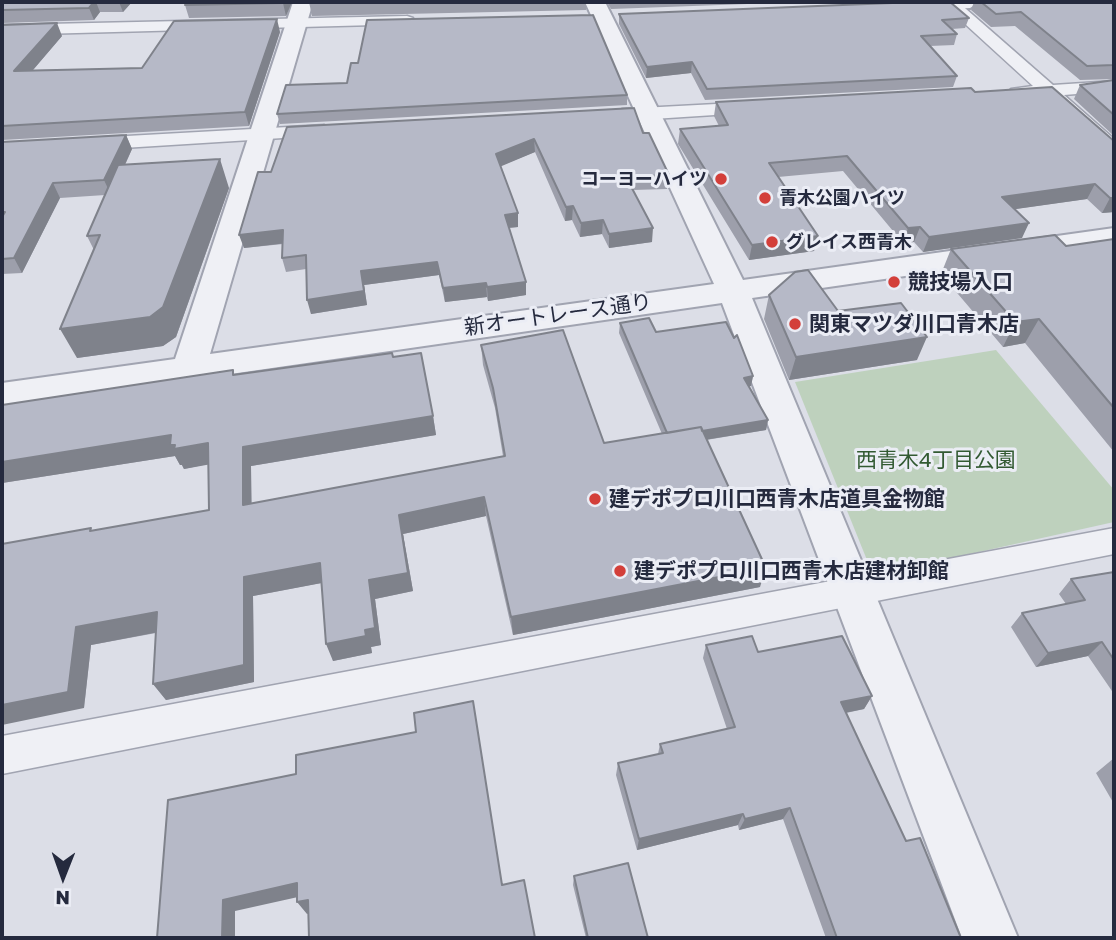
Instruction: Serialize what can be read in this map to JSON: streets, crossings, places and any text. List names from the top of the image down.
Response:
{
  "streets": {
    "street": ["新オートレース通り"]
  },
  "parks": ["西青木4丁目公園"],
  "places": [
    "コーヨーハイツ",
    "青木公園ハイツ",
    "グレイス西青木",
    "競技場入口",
    "関東マツダ川口青木店",
    "建デポプロ川口西青木店道具金物館",
    "建デポプロ川口西青木店建材卸館"
  ],
  "north": "bottom"
}
